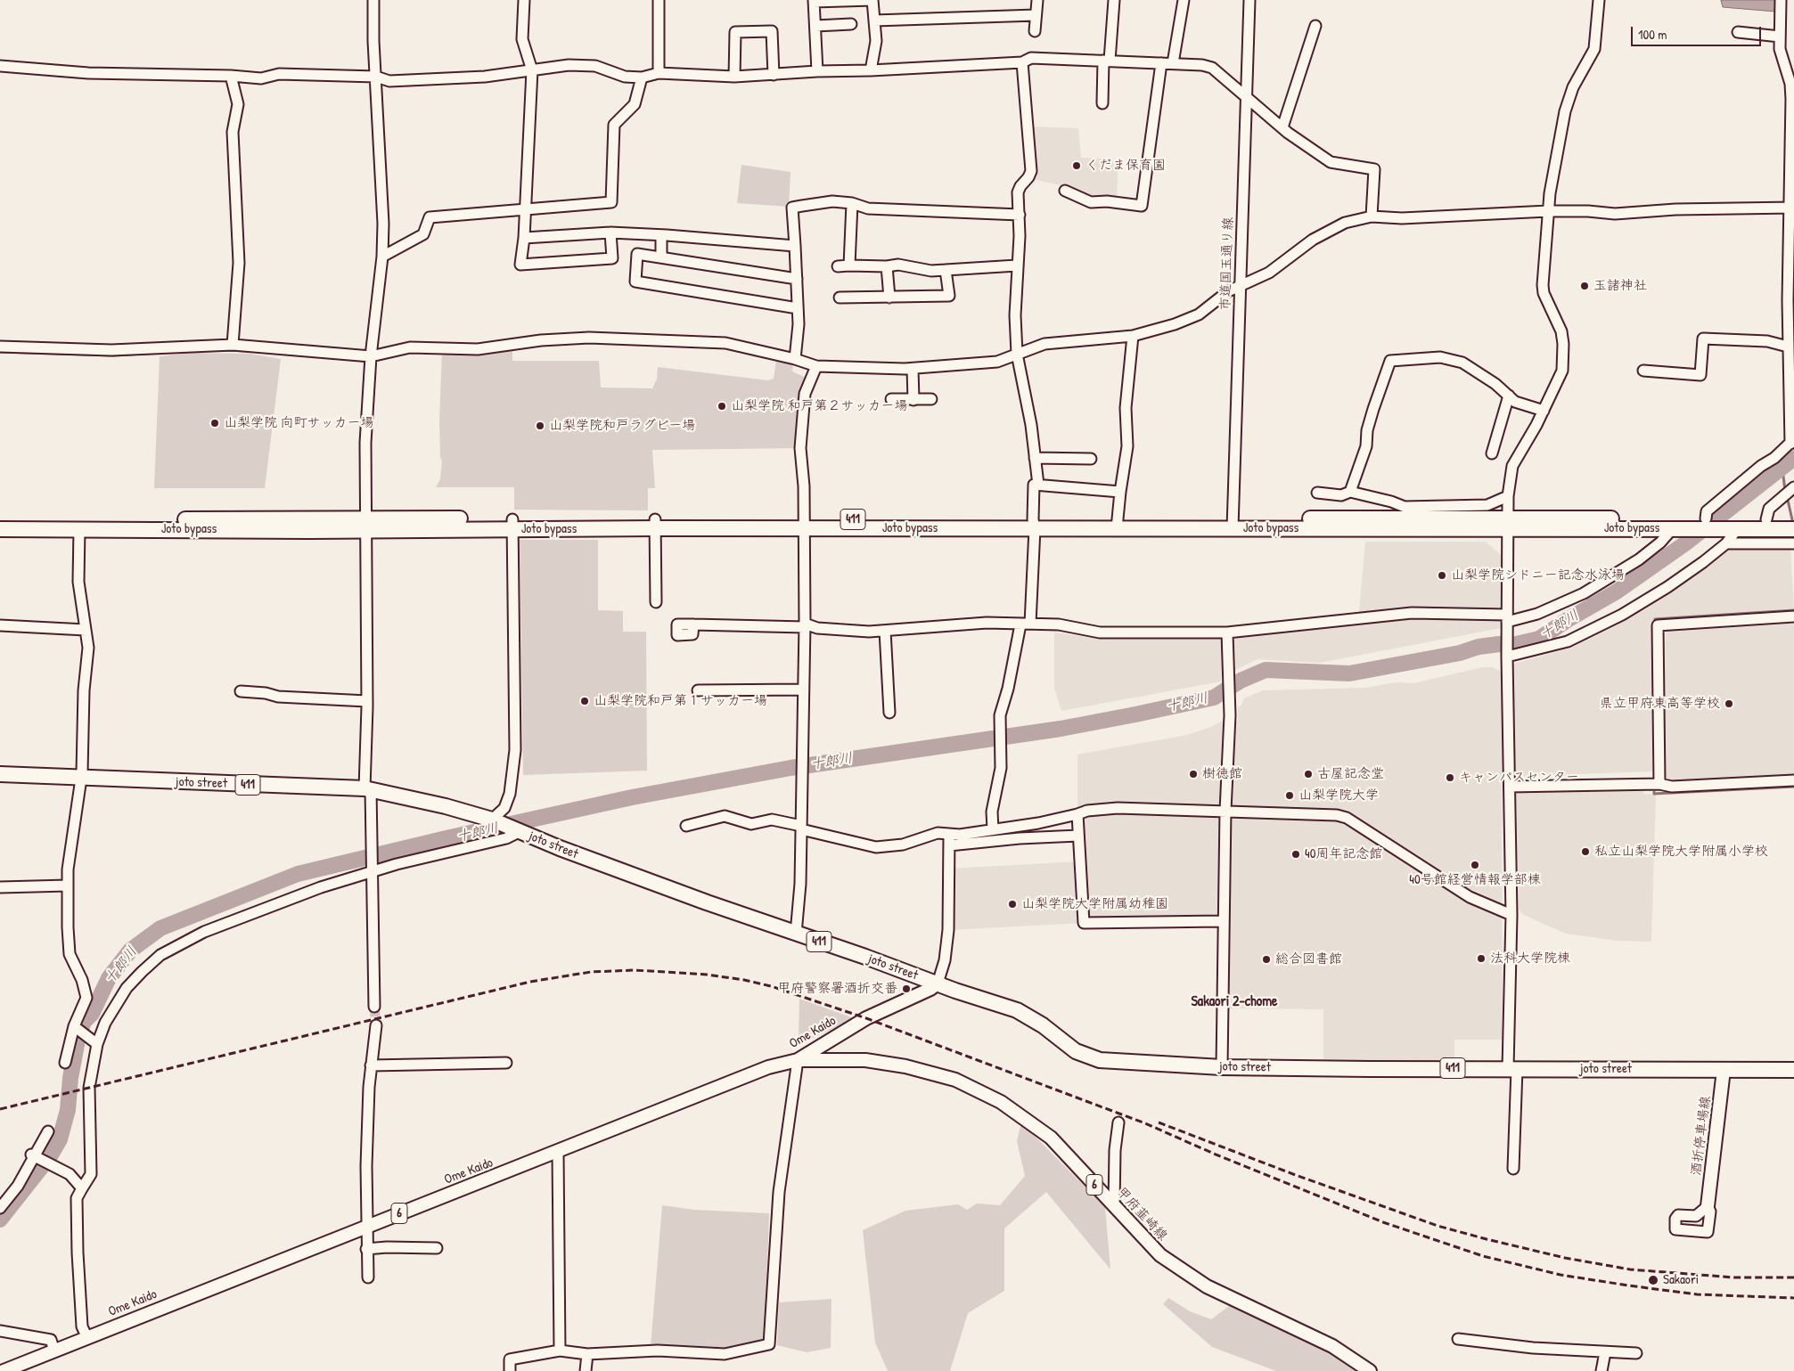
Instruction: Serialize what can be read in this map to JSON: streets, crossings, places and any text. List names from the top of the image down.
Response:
{
  "streets": {
    "highway": ["411", "Joto bypass", "joto street"],
    "main road": [
      "Ome Kaido",
      "酒折停車場線",
      "6",
      "甲府韮崎線"
    ],
    "street": ["市道国玉通り線"]
  },
  "crossings": [
    ["市道国玉通り線", "Joto bypass"],
    ["joto street", "Ome Kaido"],
    ["joto street", "酒折停車場線"],
    ["Ome Kaido", "甲府韮崎線"]
  ],
  "districts": ["Sakaori 2-chome"],
  "water": ["十郎川"],
  "places": [
    "くだま保育園",
    "玉諸神社",
    "山梨学院 和戸第２サッカー場",
    "山梨学院 向町サッカー場",
    "山梨学院和戸ラグビー場",
    "山梨学院シドニー記念水泳場",
    "山梨学院和戸第１サッカー場",
    "県立甲府東高等学校",
    "樹徳館",
    "古屋記念堂",
    "キャンパスセンター",
    "山梨学院大学",
    "私立山梨学院大学附属小学校",
    "40周年記念館",
    "40号館経営情報学部棟",
    "山梨学院大学附属幼稚園",
    "法科大学院棟",
    "総合図書館",
    "甲府警察署酒折交番",
    "Sakaori"
  ],
  "scale_bar": "100 m"
}
